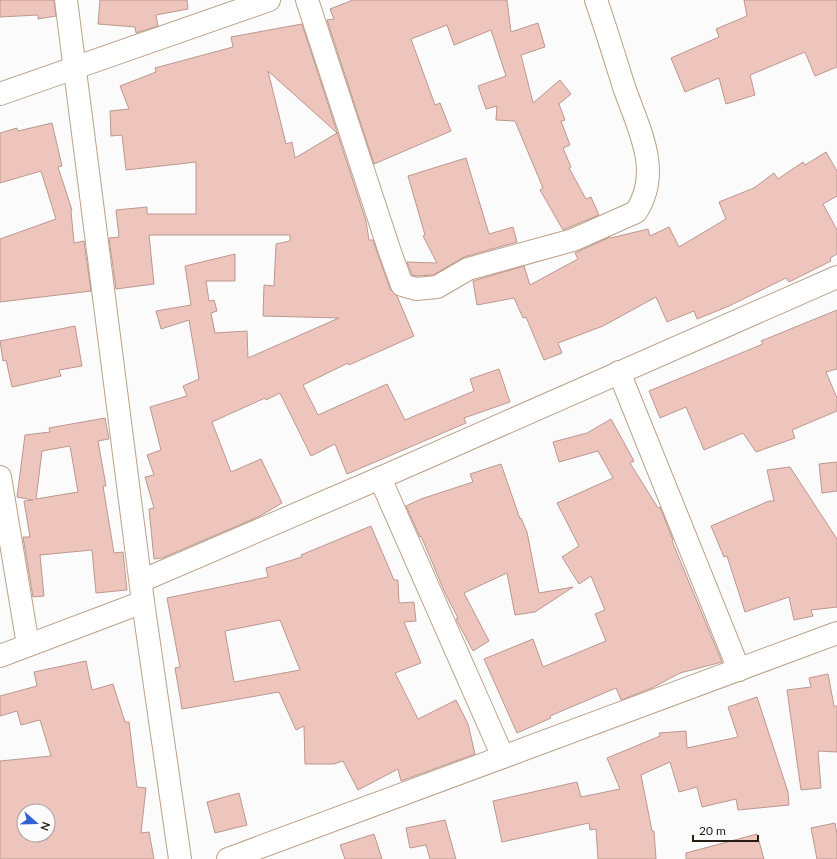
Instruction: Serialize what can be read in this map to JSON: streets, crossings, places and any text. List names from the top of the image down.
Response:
{
  "scale_bar": "20 m",
  "north": "right"
}
